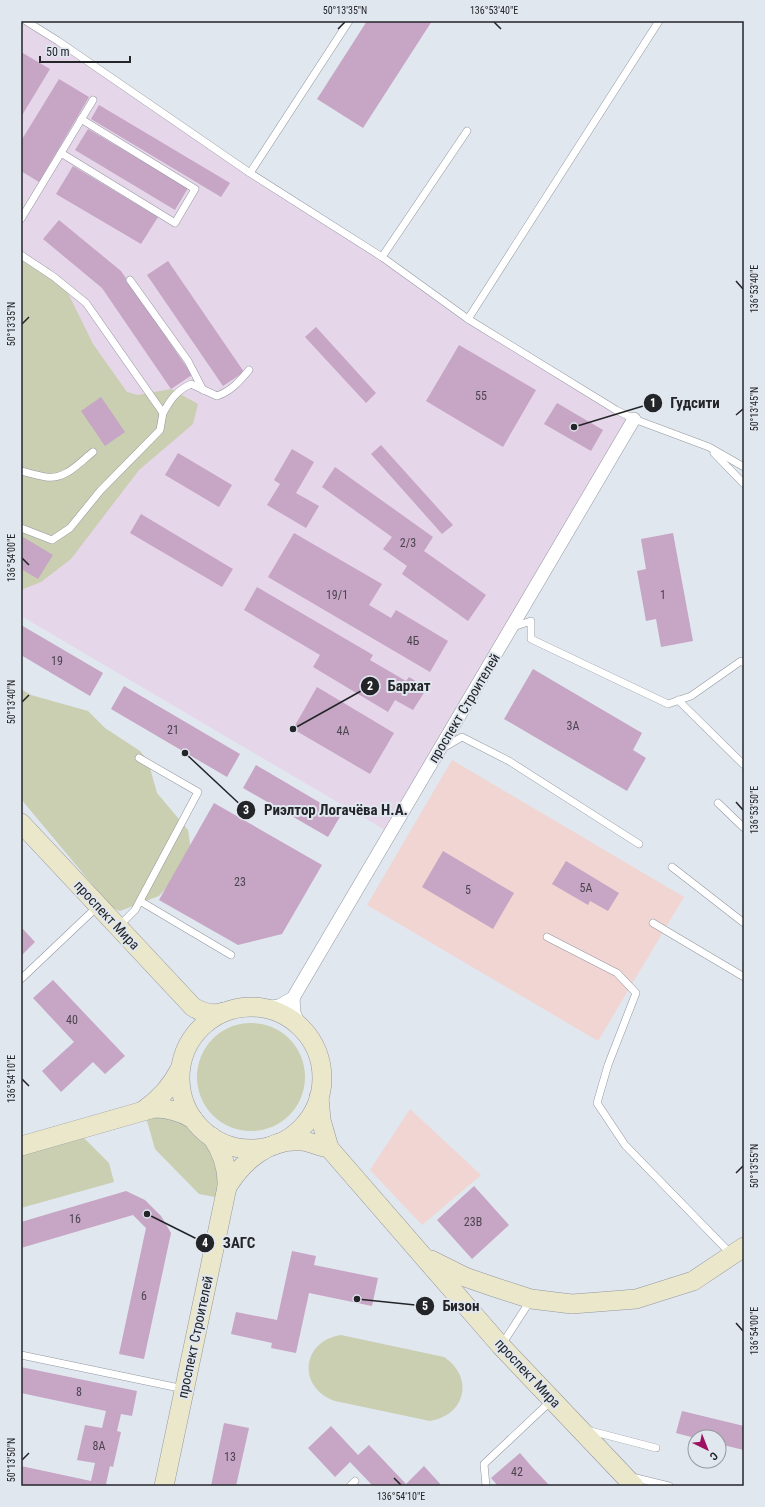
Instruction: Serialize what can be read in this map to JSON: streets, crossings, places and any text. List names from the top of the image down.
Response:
{
  "streets": {
    "street": ["проспект Строителей", "проспект Мира"]
  },
  "places": [
    "Гудсити",
    "Бархат",
    "Риэлтор Логачёва Н.А.",
    "ЗАГС",
    "Бизон"
  ],
  "house_numbers": [
    "55",
    "2/3",
    "19/1",
    "1",
    "4Б",
    "19",
    "3А",
    "21",
    "4А",
    "23",
    "5А",
    "5",
    "40",
    "16",
    "23В",
    "6",
    "8",
    "8А",
    "13",
    "42"
  ],
  "scale_bar": "50 m",
  "north": "bottom right",
  "coordinates": [
    "50°13'35\"N",
    "136°53'40\"E",
    "50°13'45\"N",
    "136°54'00\"E",
    "50°13'40\"N",
    "136°53'50\"E",
    "136°54'10\"E",
    "50°13'55\"N",
    "50°13'50\"N"
  ]
}
